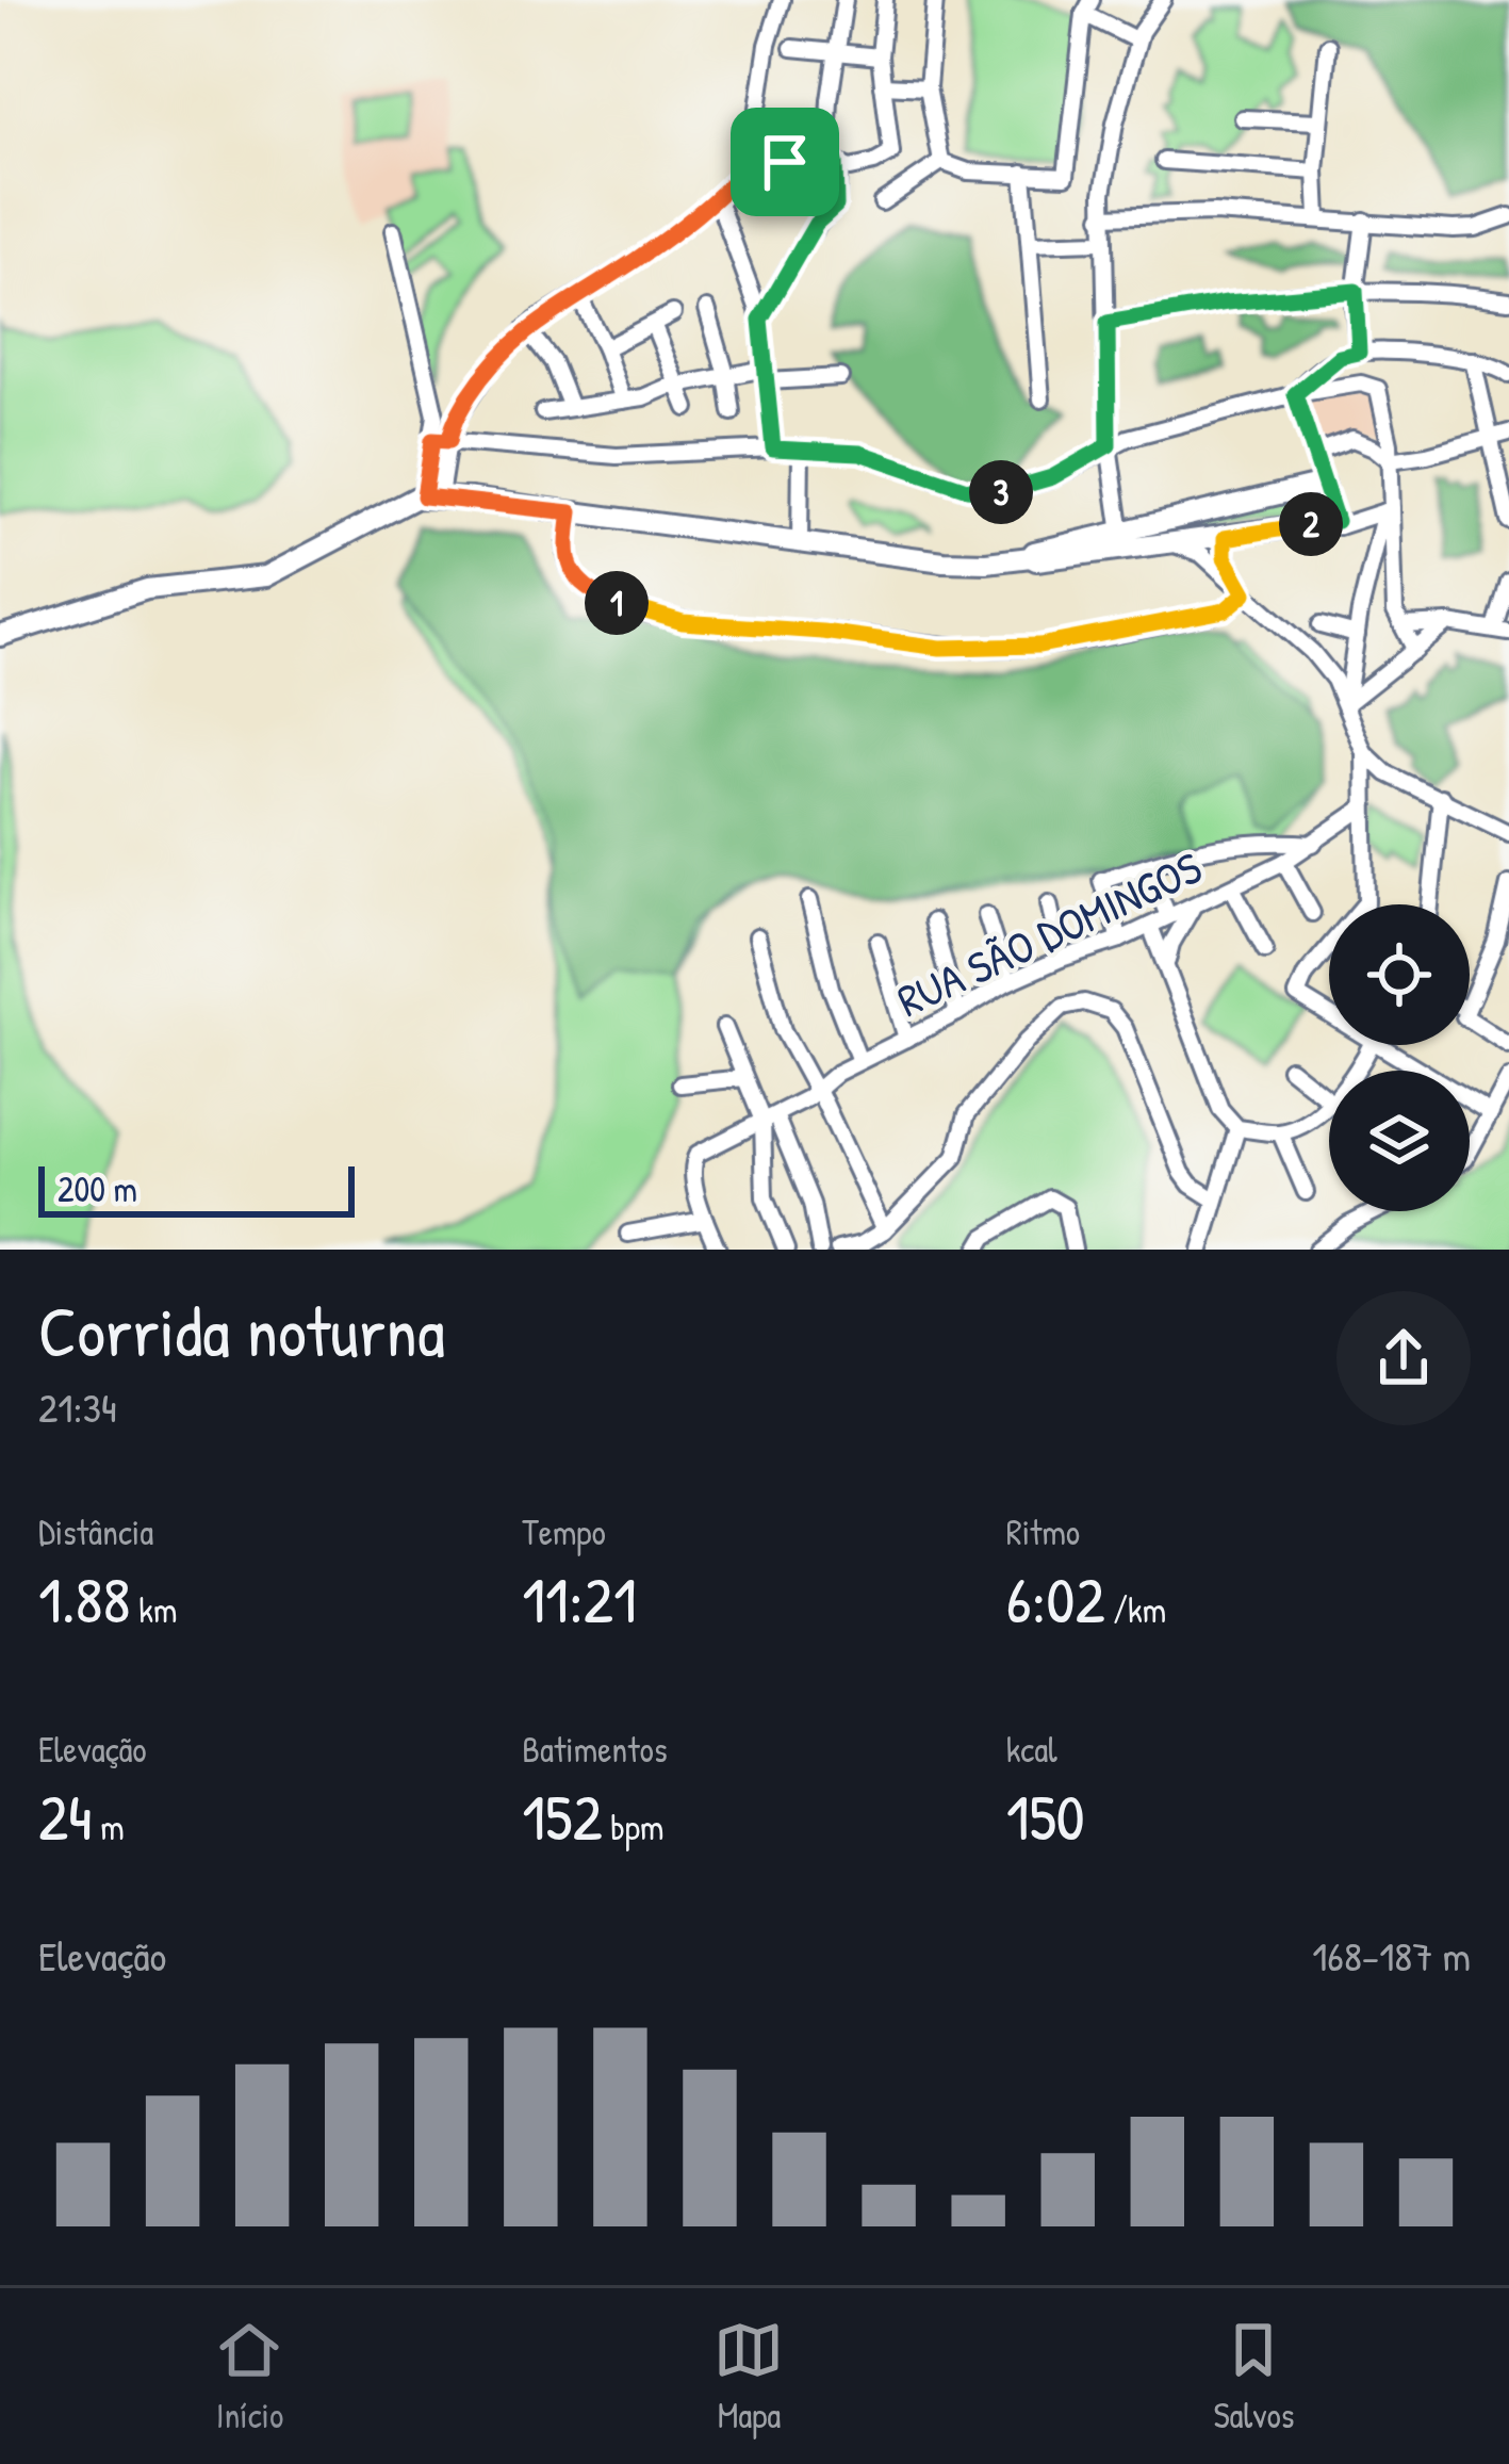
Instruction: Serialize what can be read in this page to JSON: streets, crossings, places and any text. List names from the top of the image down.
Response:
{
  "streets": {
    "street": ["RUA SÃO DOMINGOS"]
  },
  "scale_bar": "200 m",
  "page": {
    "pins": ["3", "2", "1"],
    "scale": "200 m",
    "heading": ["Corrida noturna", "21:34"],
    "stats": [
      ["Distância", "1.88 km"],
      ["Tempo", "11:21"],
      ["Ritmo", "6:02 /km"],
      ["Elevação", "24 m"],
      ["Batimentos", "152 bpm"],
      ["kcal", "150"]
    ],
    "chart": ["Elevação", "168–187 m"],
    "tabs": ["Início", "Mapa", "Salvos"]
  }
}
